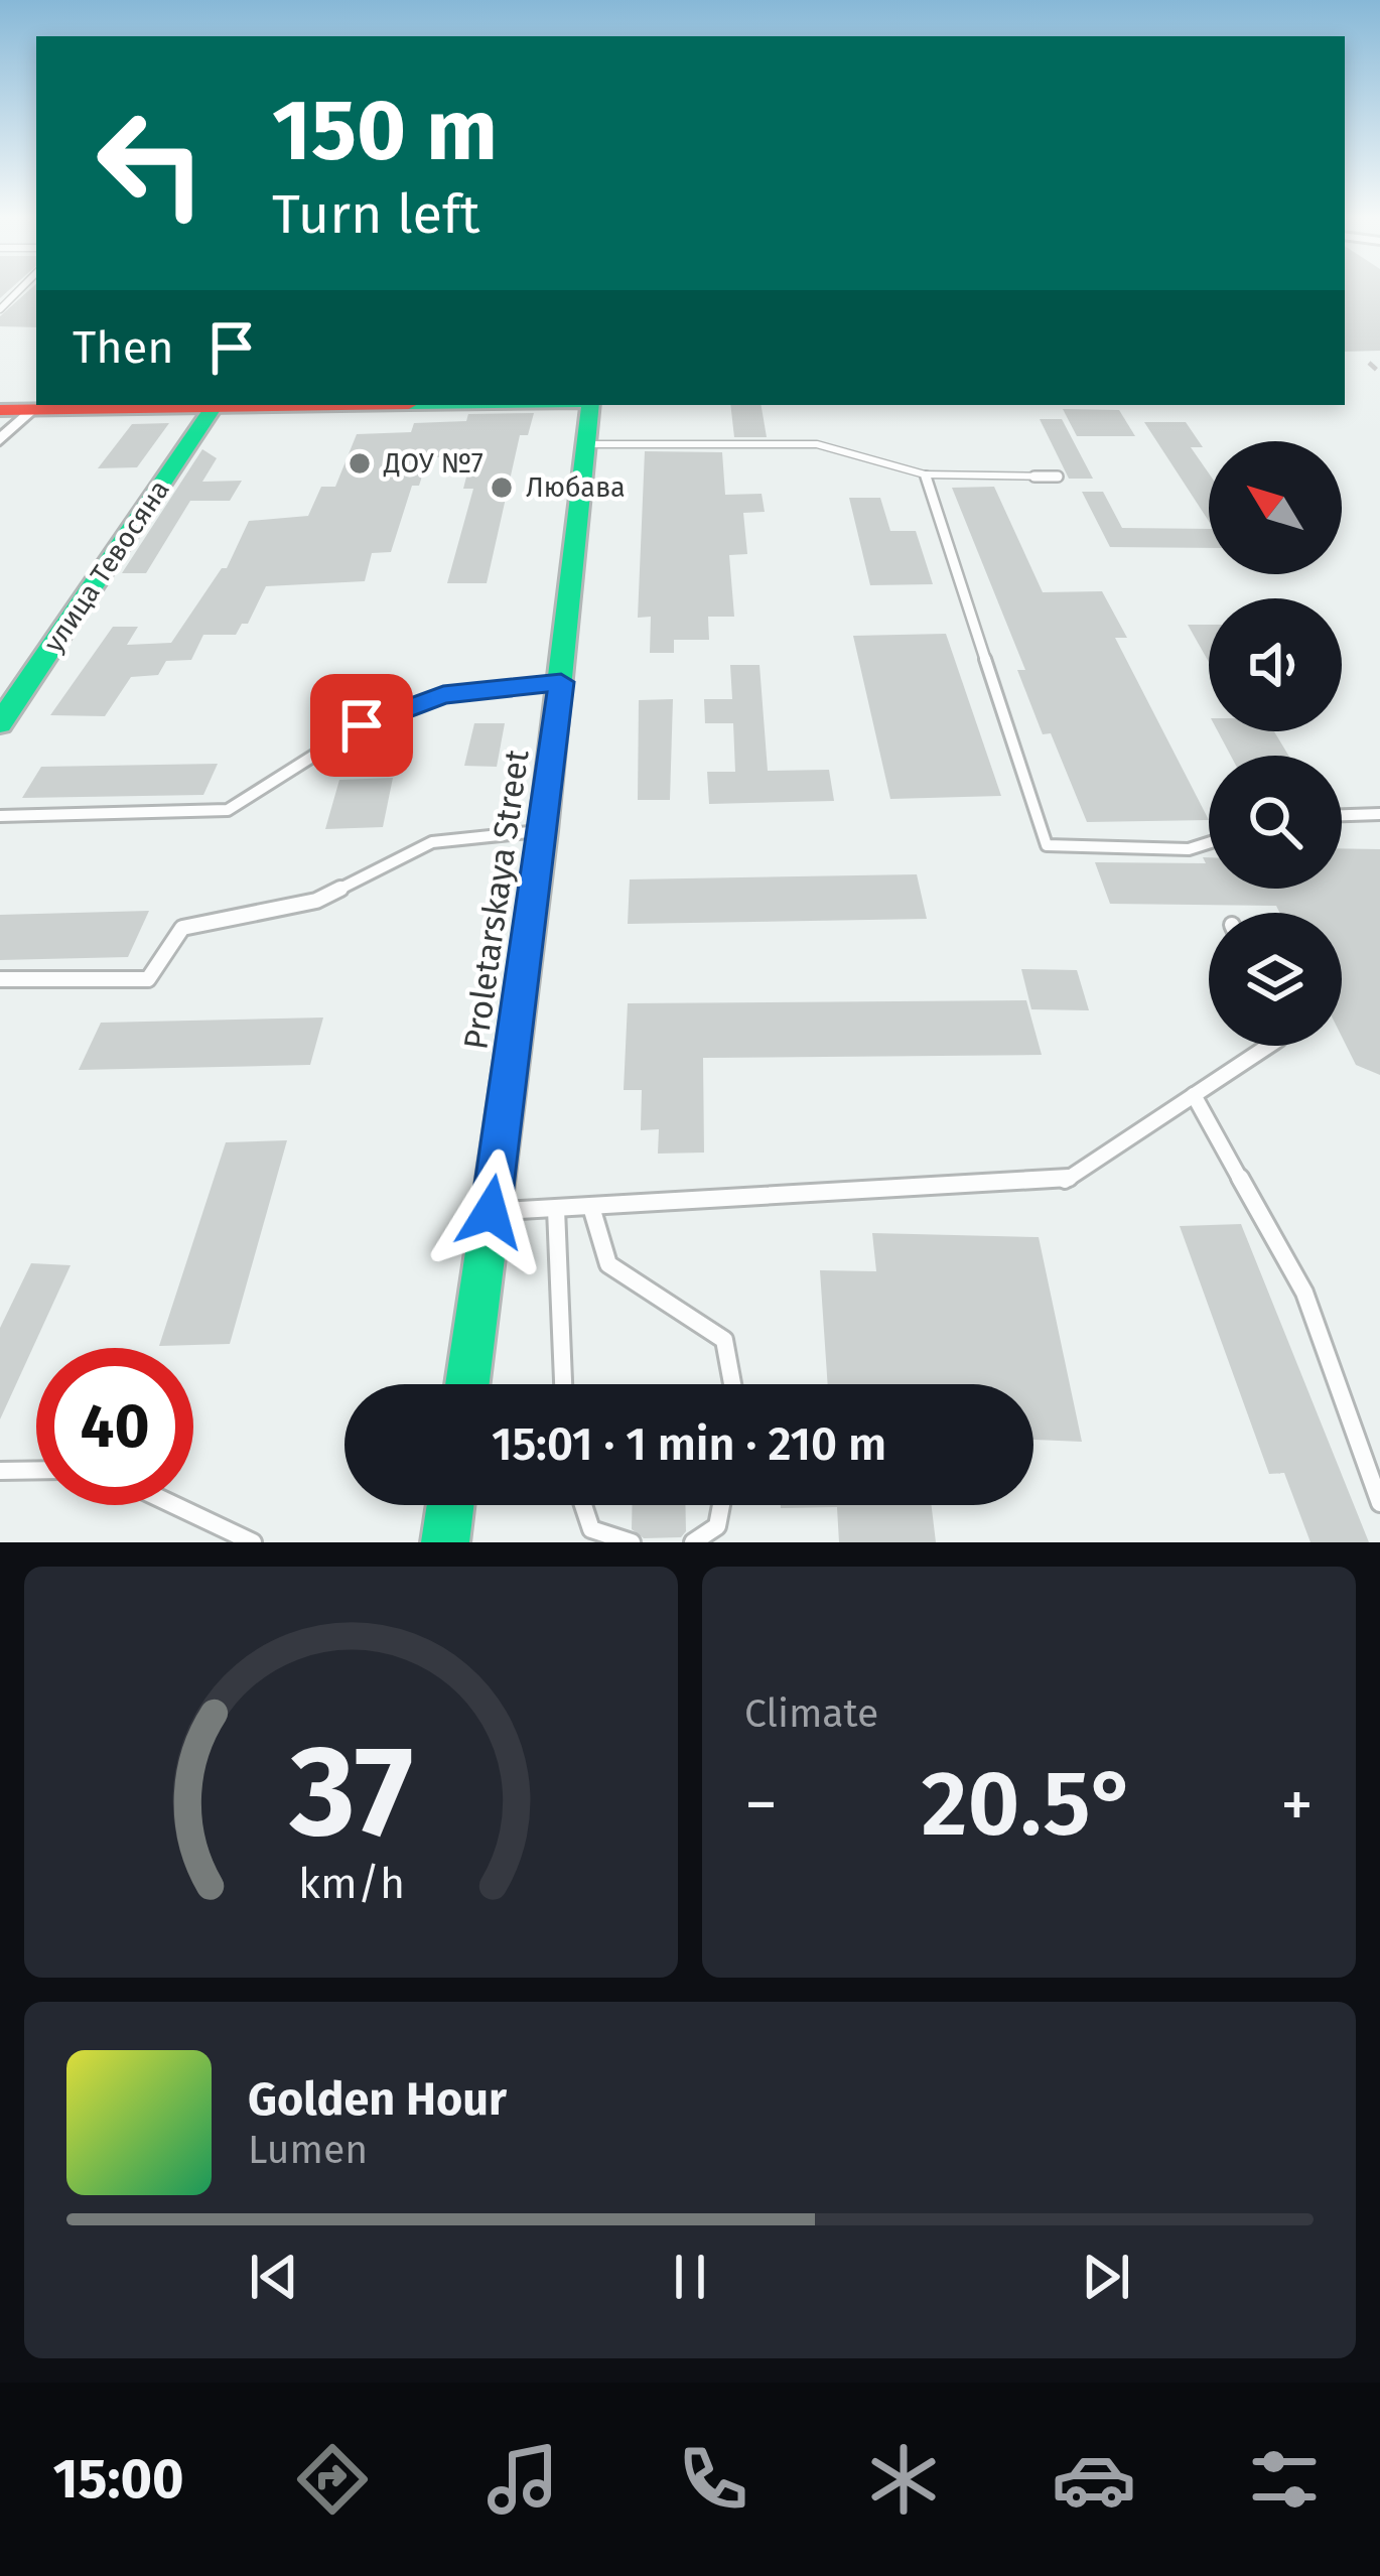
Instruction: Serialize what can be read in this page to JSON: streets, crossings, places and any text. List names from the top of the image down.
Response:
{
  "streets": {
    "street": ["улица Тевосяна", "Proletarskaya Street"]
  },
  "places": ["ДОУ №7", "Любава"],
  "north": "top left",
  "page": {
    "turn": ["150 m", "Turn left"],
    "then": "Then",
    "limit": "40",
    "trip": "15:01 · 1 min · 210 m",
    "tile": "Climate",
    "heat": ["−", "20.5°", "+"],
    "song": ["Golden Hour", "Lumen"],
    "tabs": "15:00",
    "gauge": ["37", "km/h"]
  }
}
